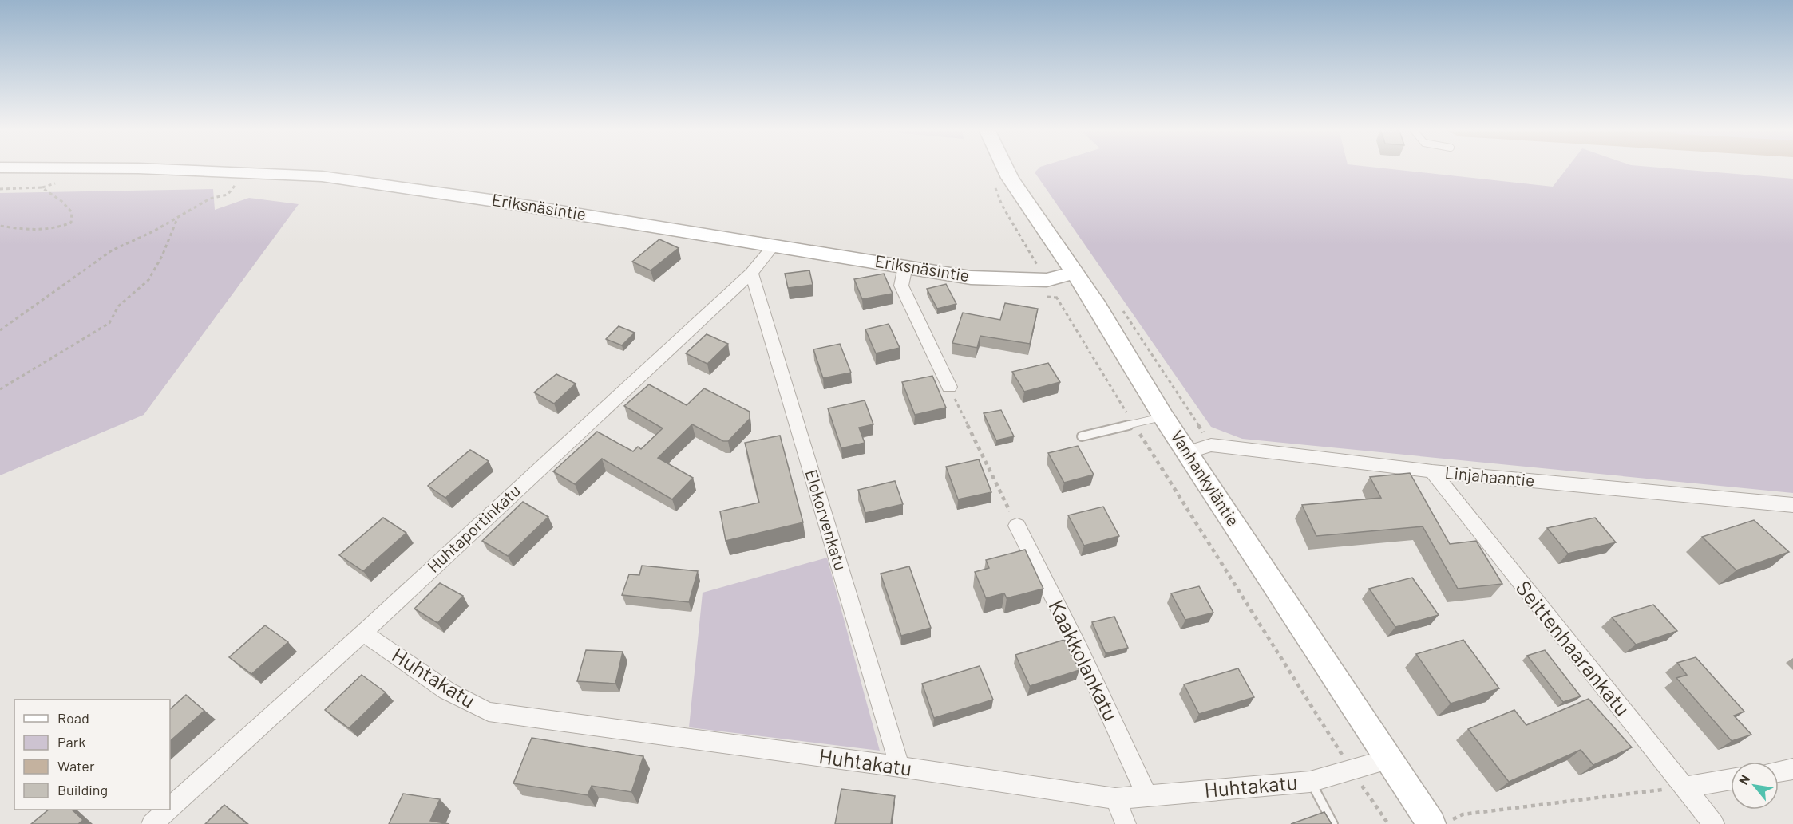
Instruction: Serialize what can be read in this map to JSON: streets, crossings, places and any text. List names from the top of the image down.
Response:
{
  "streets": {
    "street": [
      "Eriksnäsintie",
      "Linjahaantie",
      "Vanhankyläntie",
      "Elokorvenkatu",
      "Huhtaportinkatu",
      "Seittenhaarankatu",
      "Kaakkolankatu",
      "Huhtakatu"
    ]
  },
  "crossings": [
    ["Eriksnäsintie", "Vanhankyläntie"],
    ["Eriksnäsintie", "Huhtaportinkatu"],
    ["Linjahaantie", "Vanhankyläntie"],
    ["Linjahaantie", "Seittenhaarankatu"],
    ["Vanhankyläntie", "Huhtakatu"],
    ["Elokorvenkatu", "Huhtaportinkatu"],
    ["Elokorvenkatu", "Huhtakatu"],
    ["Huhtaportinkatu", "Huhtakatu"],
    ["Kaakkolankatu", "Huhtakatu"]
  ],
  "legend": [
    "Road",
    "Park",
    "Water",
    "Building"
  ],
  "north": "top left"
}
